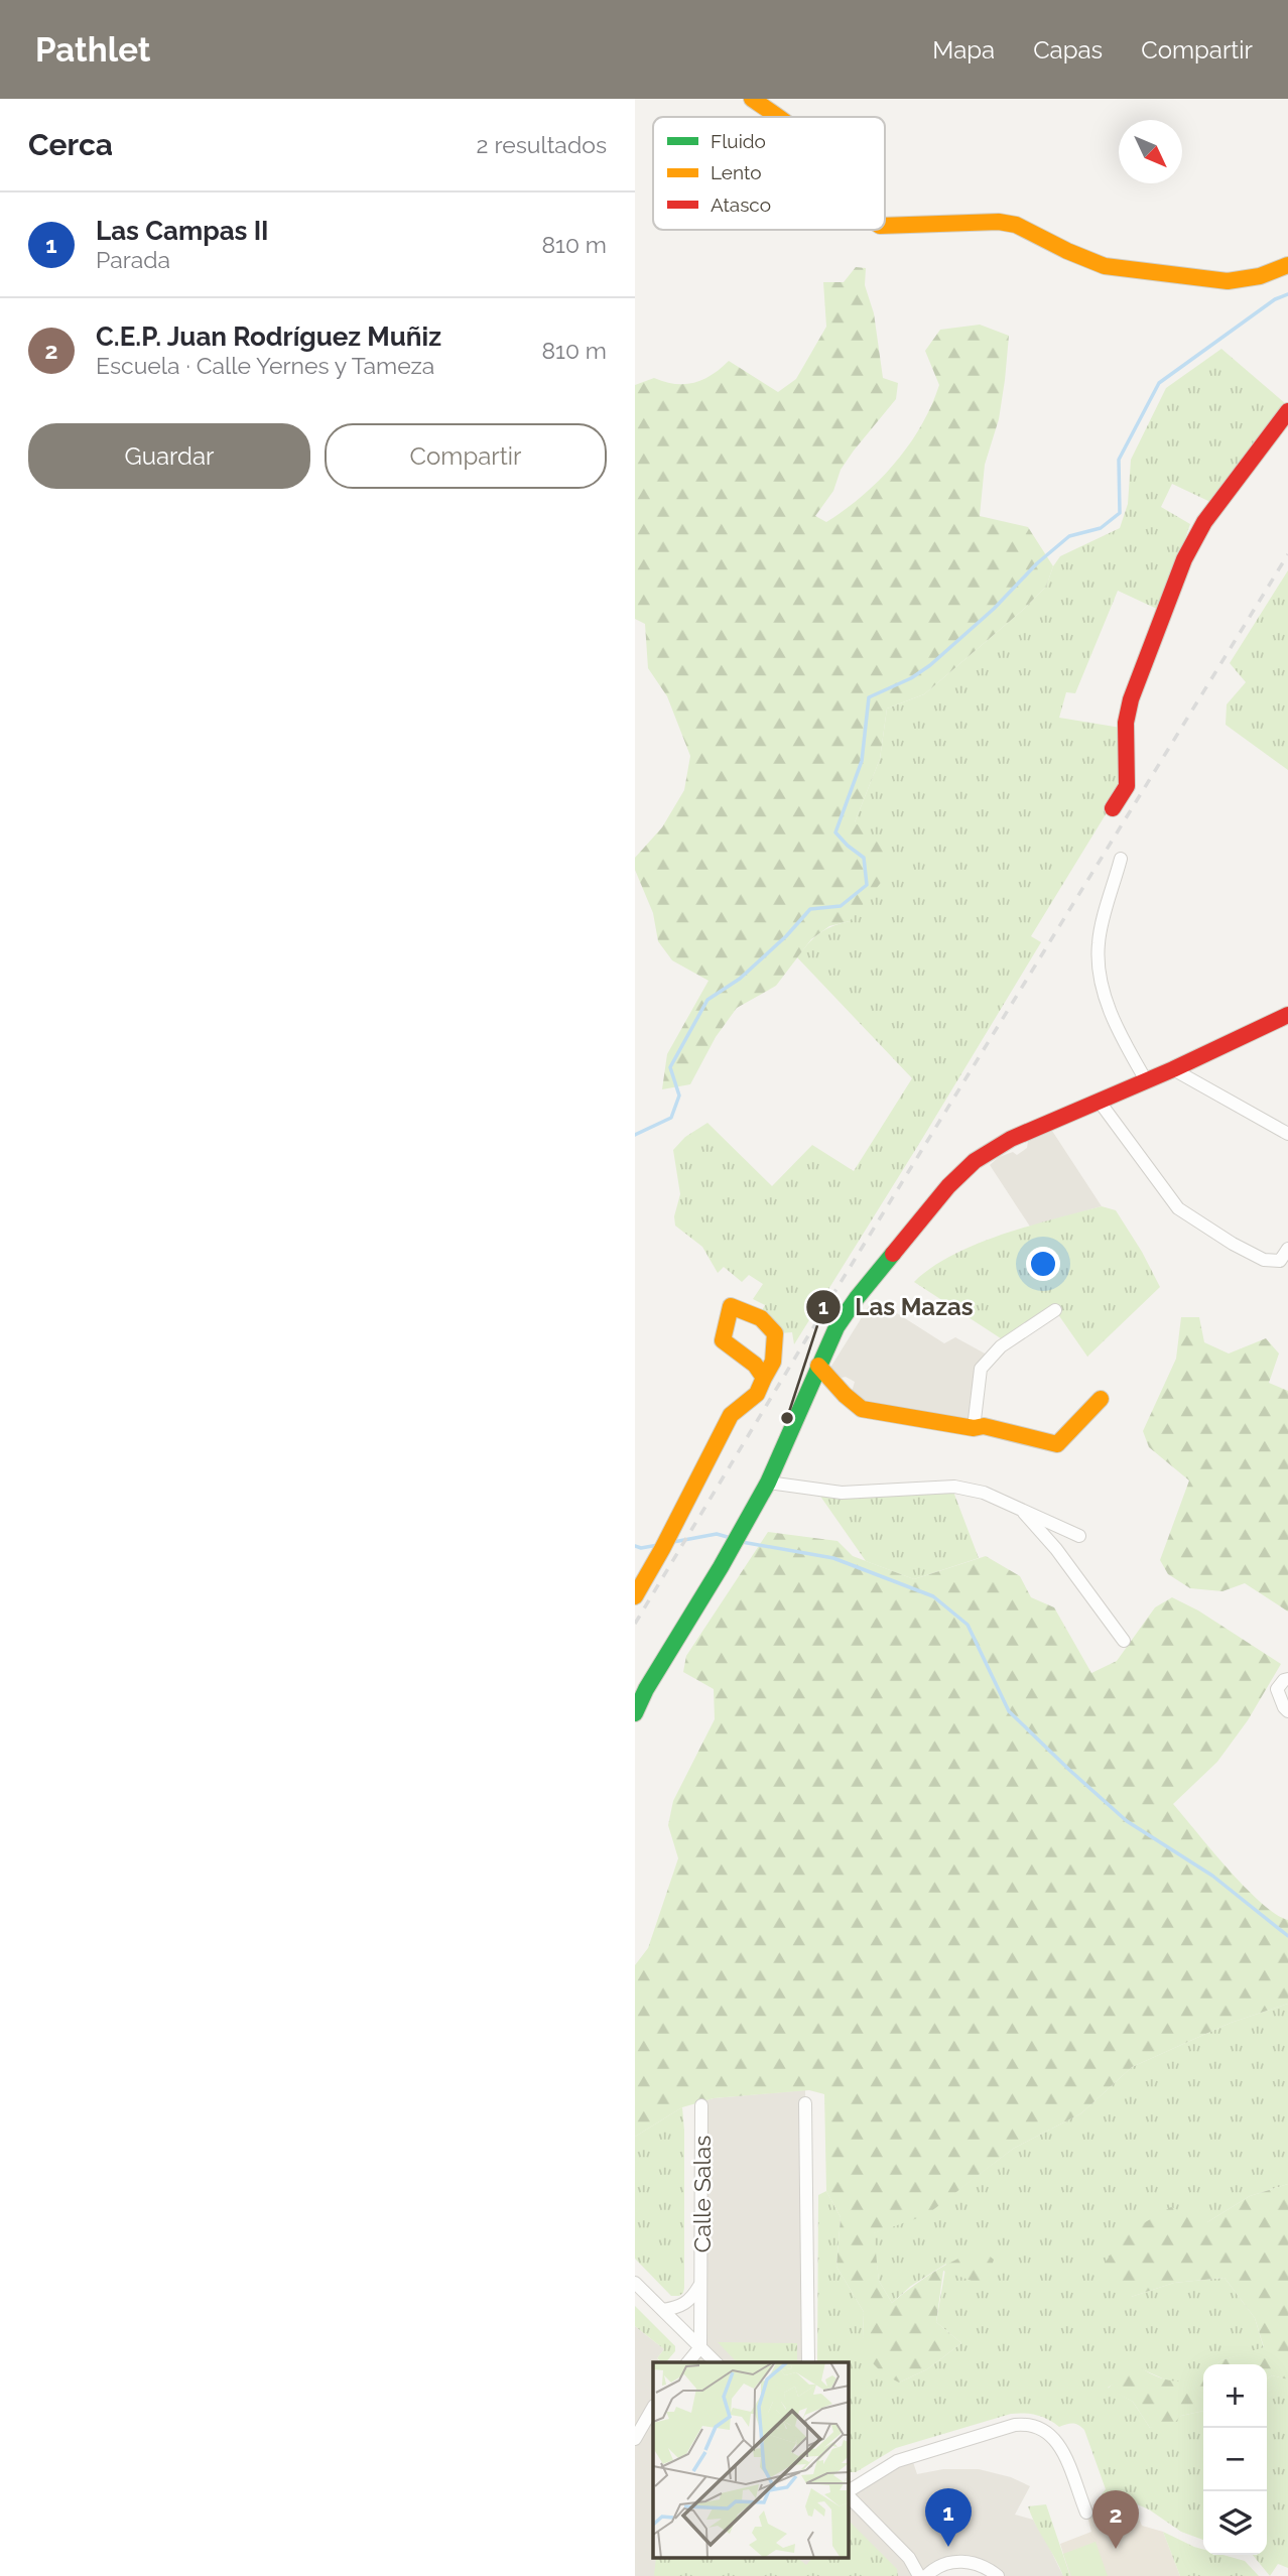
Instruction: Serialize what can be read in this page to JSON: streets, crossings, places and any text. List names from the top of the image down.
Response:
{
  "streets": {
    "street": ["Calle Salas"]
  },
  "places": ["Las Mazas"],
  "legend": ["Fluido", "Lento", "Atasco"],
  "north": "bottom right",
  "page": {
    "header": "Pathlet",
    "nav": ["Mapa", "Capas", "Compartir"],
    "heading": ["Cerca", "2 resultados"],
    "list": [
      {
        "mark": "1",
        "name": "Las Campas II",
        "note": "Parada",
        "value": "810 m"
      },
      {
        "mark": "2",
        "name": "C.E.P. Juan Rodríguez Muñiz",
        "note": "Escuela · Calle Yernes y Tameza",
        "value": "810 m"
      }
    ],
    "buttons": ["Guardar", "Compartir"],
    "map_buttons": ["+", "−"],
    "pins": ["1", "2"]
  }
}
